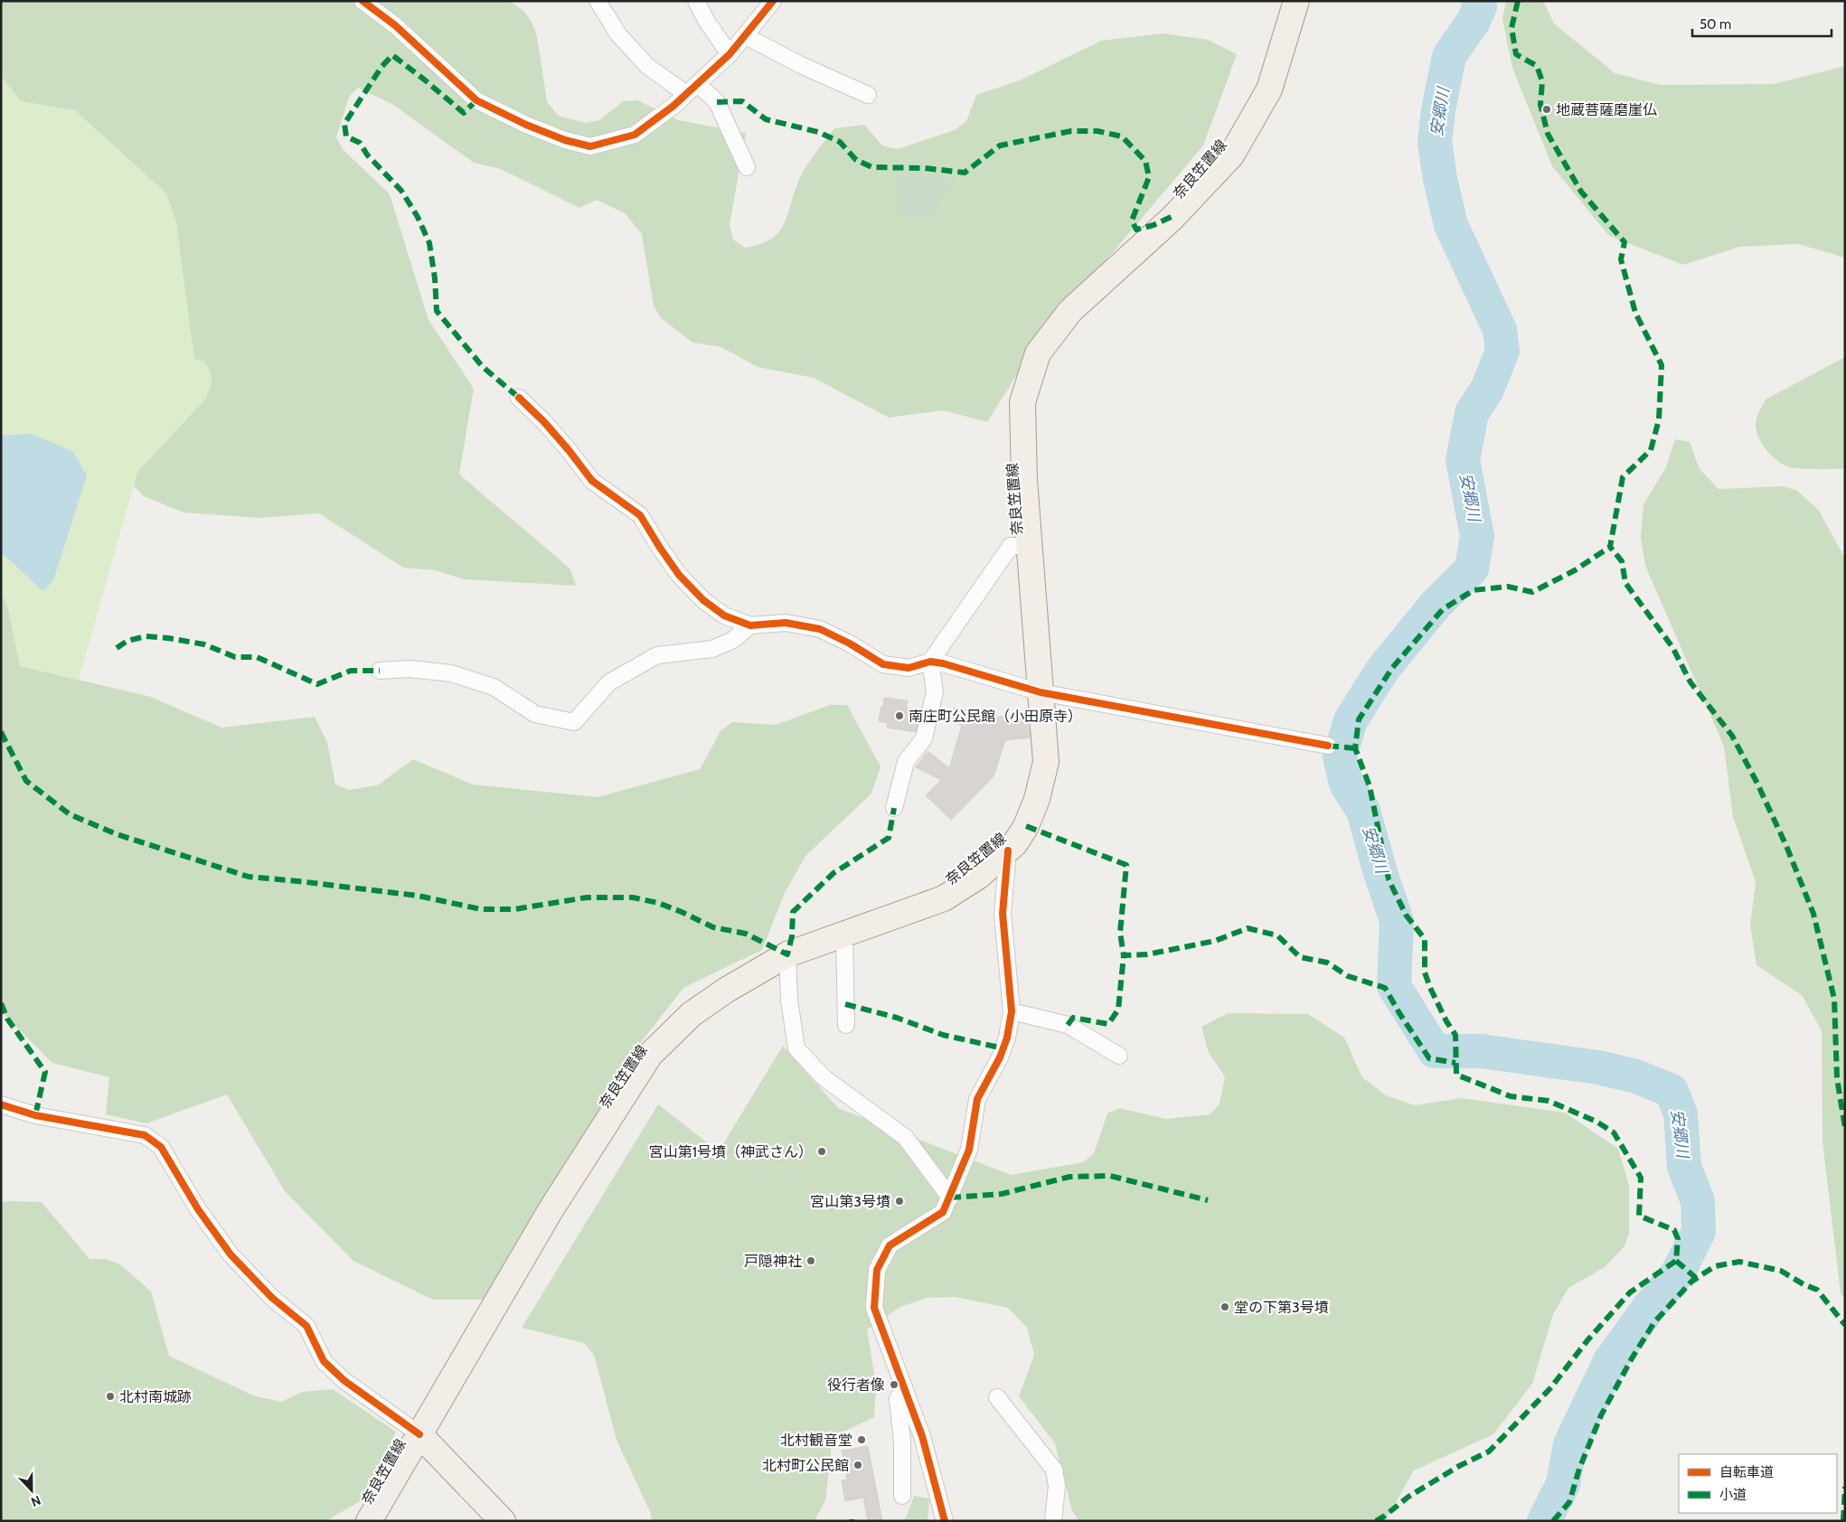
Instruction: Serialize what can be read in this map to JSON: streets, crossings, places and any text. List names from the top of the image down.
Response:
{
  "streets": {
    "main road": ["奈良笠置線"]
  },
  "water": ["安郷川"],
  "places": [
    "地蔵菩薩磨崖仏",
    "南庄町公民館（小田原寺）",
    "宮山第1号墳（神武さん）",
    "宮山第3号墳",
    "戸隠神社",
    "堂の下第3号墳",
    "役行者像",
    "北村南城跡",
    "北村観音堂",
    "北村町公民館"
  ],
  "legend": ["自転車道", "小道"],
  "scale_bar": "50 m",
  "north": "bottom"
}
